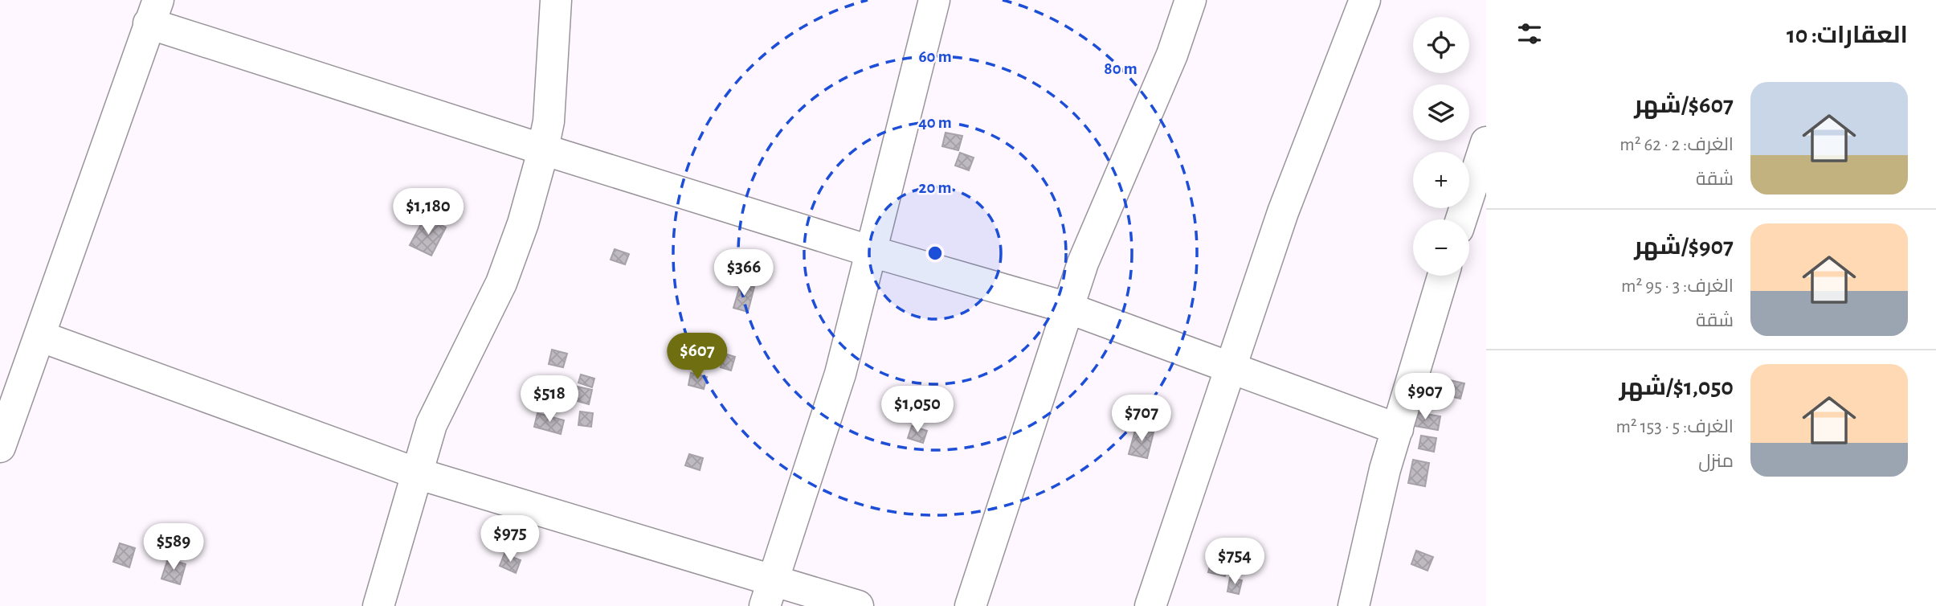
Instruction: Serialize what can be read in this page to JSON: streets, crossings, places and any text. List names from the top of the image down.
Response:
{
  "page": {
    "heading": "العقارات: 10",
    "map_buttons": ["+", "−"],
    "list": [
      {
        "name": "$607/شهر",
        "note": "الغرف: 2 · 62 m² · شقة"
      },
      {
        "name": "$907/شهر",
        "note": "الغرف: 3 · 95 m² · شقة"
      },
      {
        "name": "$1,050/شهر",
        "note": "الغرف: 5 · 153 m² · منزل"
      }
    ],
    "price": [
      "$1,180",
      "$366",
      "$607",
      "$907",
      "$518",
      "$1,050",
      "$707",
      "$975",
      "$589",
      "$754"
    ]
  },
  "rings": [
    "60 m",
    "80 m",
    "40 m",
    "20 m"
  ]
}
